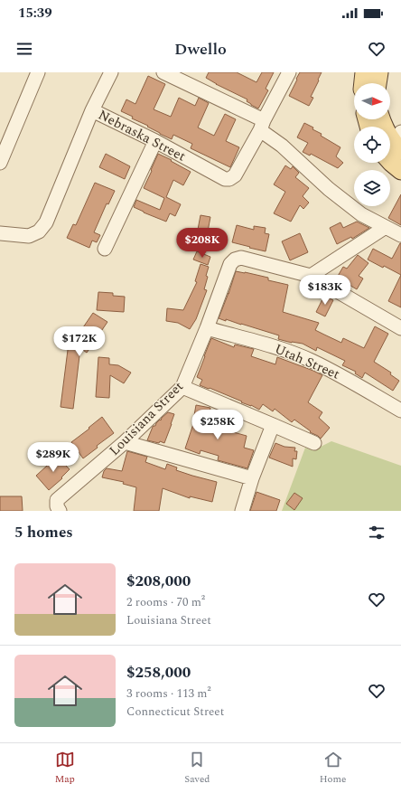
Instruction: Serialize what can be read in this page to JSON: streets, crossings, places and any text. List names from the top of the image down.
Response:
{
  "streets": {
    "street": ["Nebraska Street", "Utah Street", "Louisiana Street"]
  },
  "crossings": [
    ["Utah Street", "Louisiana Street"]
  ],
  "north": "right",
  "page": {
    "status": "15:39",
    "header": "Dwello",
    "price": [
      "$208K",
      "$183K",
      "$172K",
      "$258K",
      "$289K"
    ],
    "heading": "5 homes",
    "list": [
      {
        "name": "$208,000",
        "note": "2 rooms · 70 m² · Louisiana Street"
      },
      {
        "name": "$258,000",
        "note": "3 rooms · 113 m² · Connecticut Street"
      }
    ],
    "tabs": ["Map", "Saved", "Home"]
  }
}
